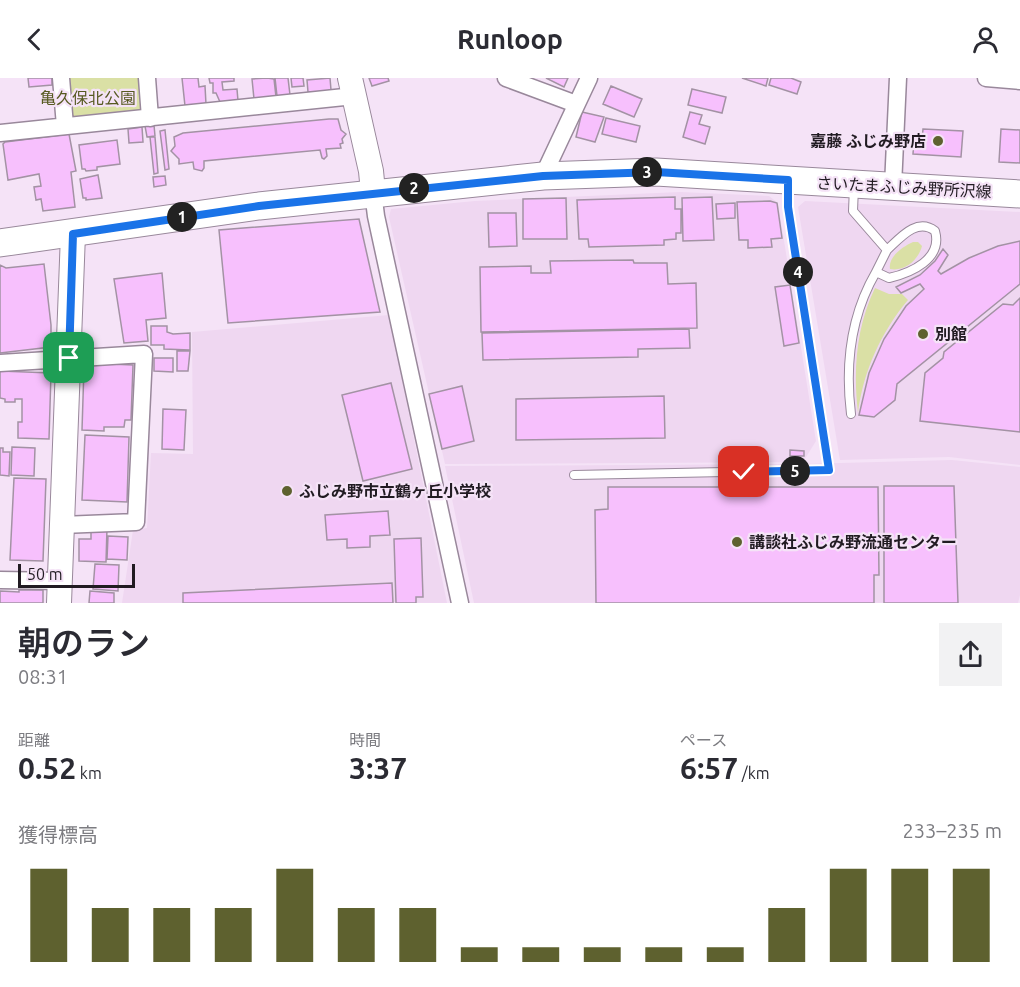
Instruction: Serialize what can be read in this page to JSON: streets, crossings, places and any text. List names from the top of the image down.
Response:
{
  "streets": {
    "main road": ["さいたまふじみ野所沢線"]
  },
  "parks": ["亀久保北公園"],
  "places": [
    "嘉藤 ふじみ野店",
    "別館",
    "ふじみ野市立鶴ヶ丘小学校",
    "講談社ふじみ野流通センター"
  ],
  "scale_bar": "50 m",
  "page": {
    "header": "Runloop",
    "pins": [
      "3",
      "2",
      "1",
      "4",
      "5"
    ],
    "scale": "50 m",
    "heading": ["朝のラン", "08:31"],
    "stats": [
      ["距離", "0.52 km"],
      ["時間", "3:37"],
      ["ペース", "6:57 /km"]
    ],
    "chart": ["獲得標高", "233–235 m"]
  }
}
